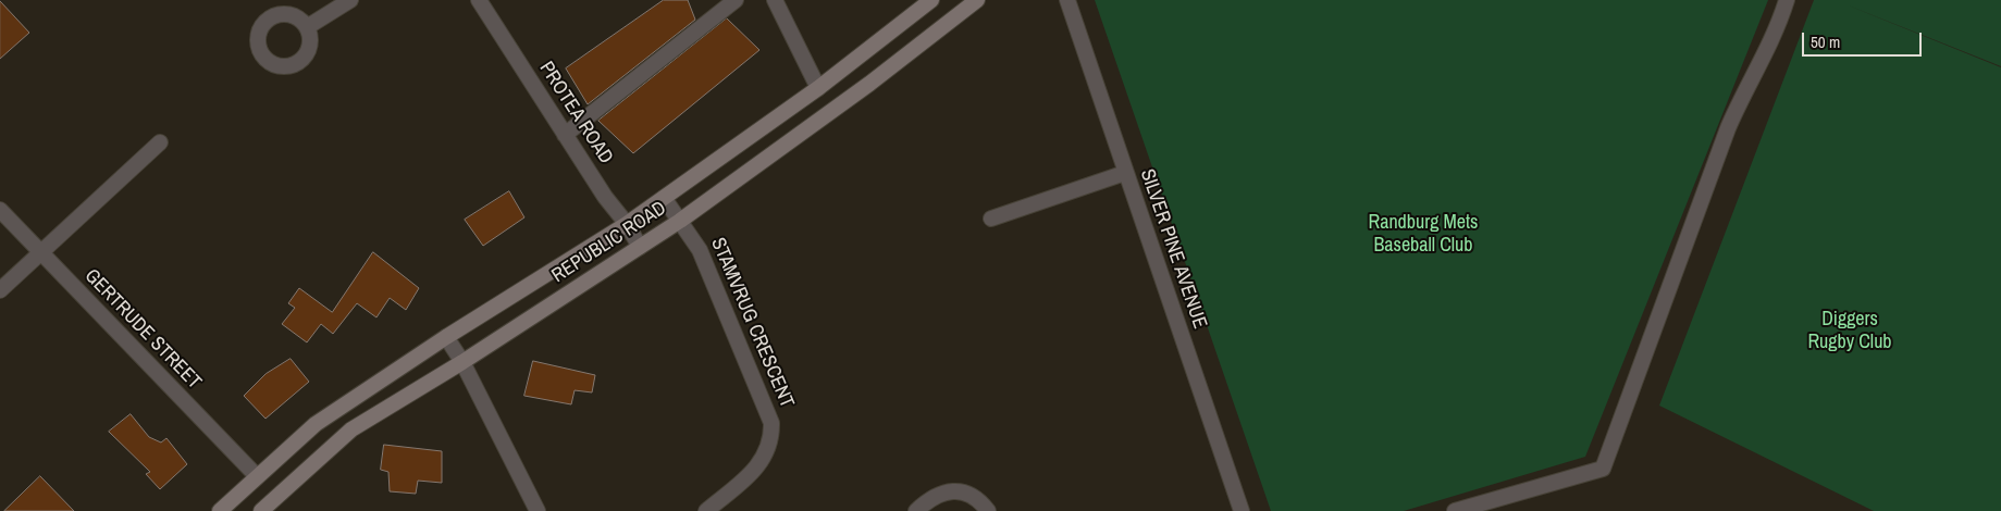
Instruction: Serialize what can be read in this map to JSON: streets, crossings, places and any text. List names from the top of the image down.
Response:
{
  "streets": {
    "main road": ["REPUBLIC ROAD"],
    "street": [
      "PROTEA ROAD",
      "SILVER PINE AVENUE",
      "STAMVRUG CRESCENT",
      "GERTRUDE STREET"
    ]
  },
  "crossings": [
    ["PROTEA ROAD", "REPUBLIC ROAD"],
    ["REPUBLIC ROAD", "STAMVRUG CRESCENT"],
    ["REPUBLIC ROAD", "GERTRUDE STREET"]
  ],
  "parks": ["Randburg Mets Baseball Club", "Diggers Rugby Club"],
  "scale_bar": "50 m"
}
